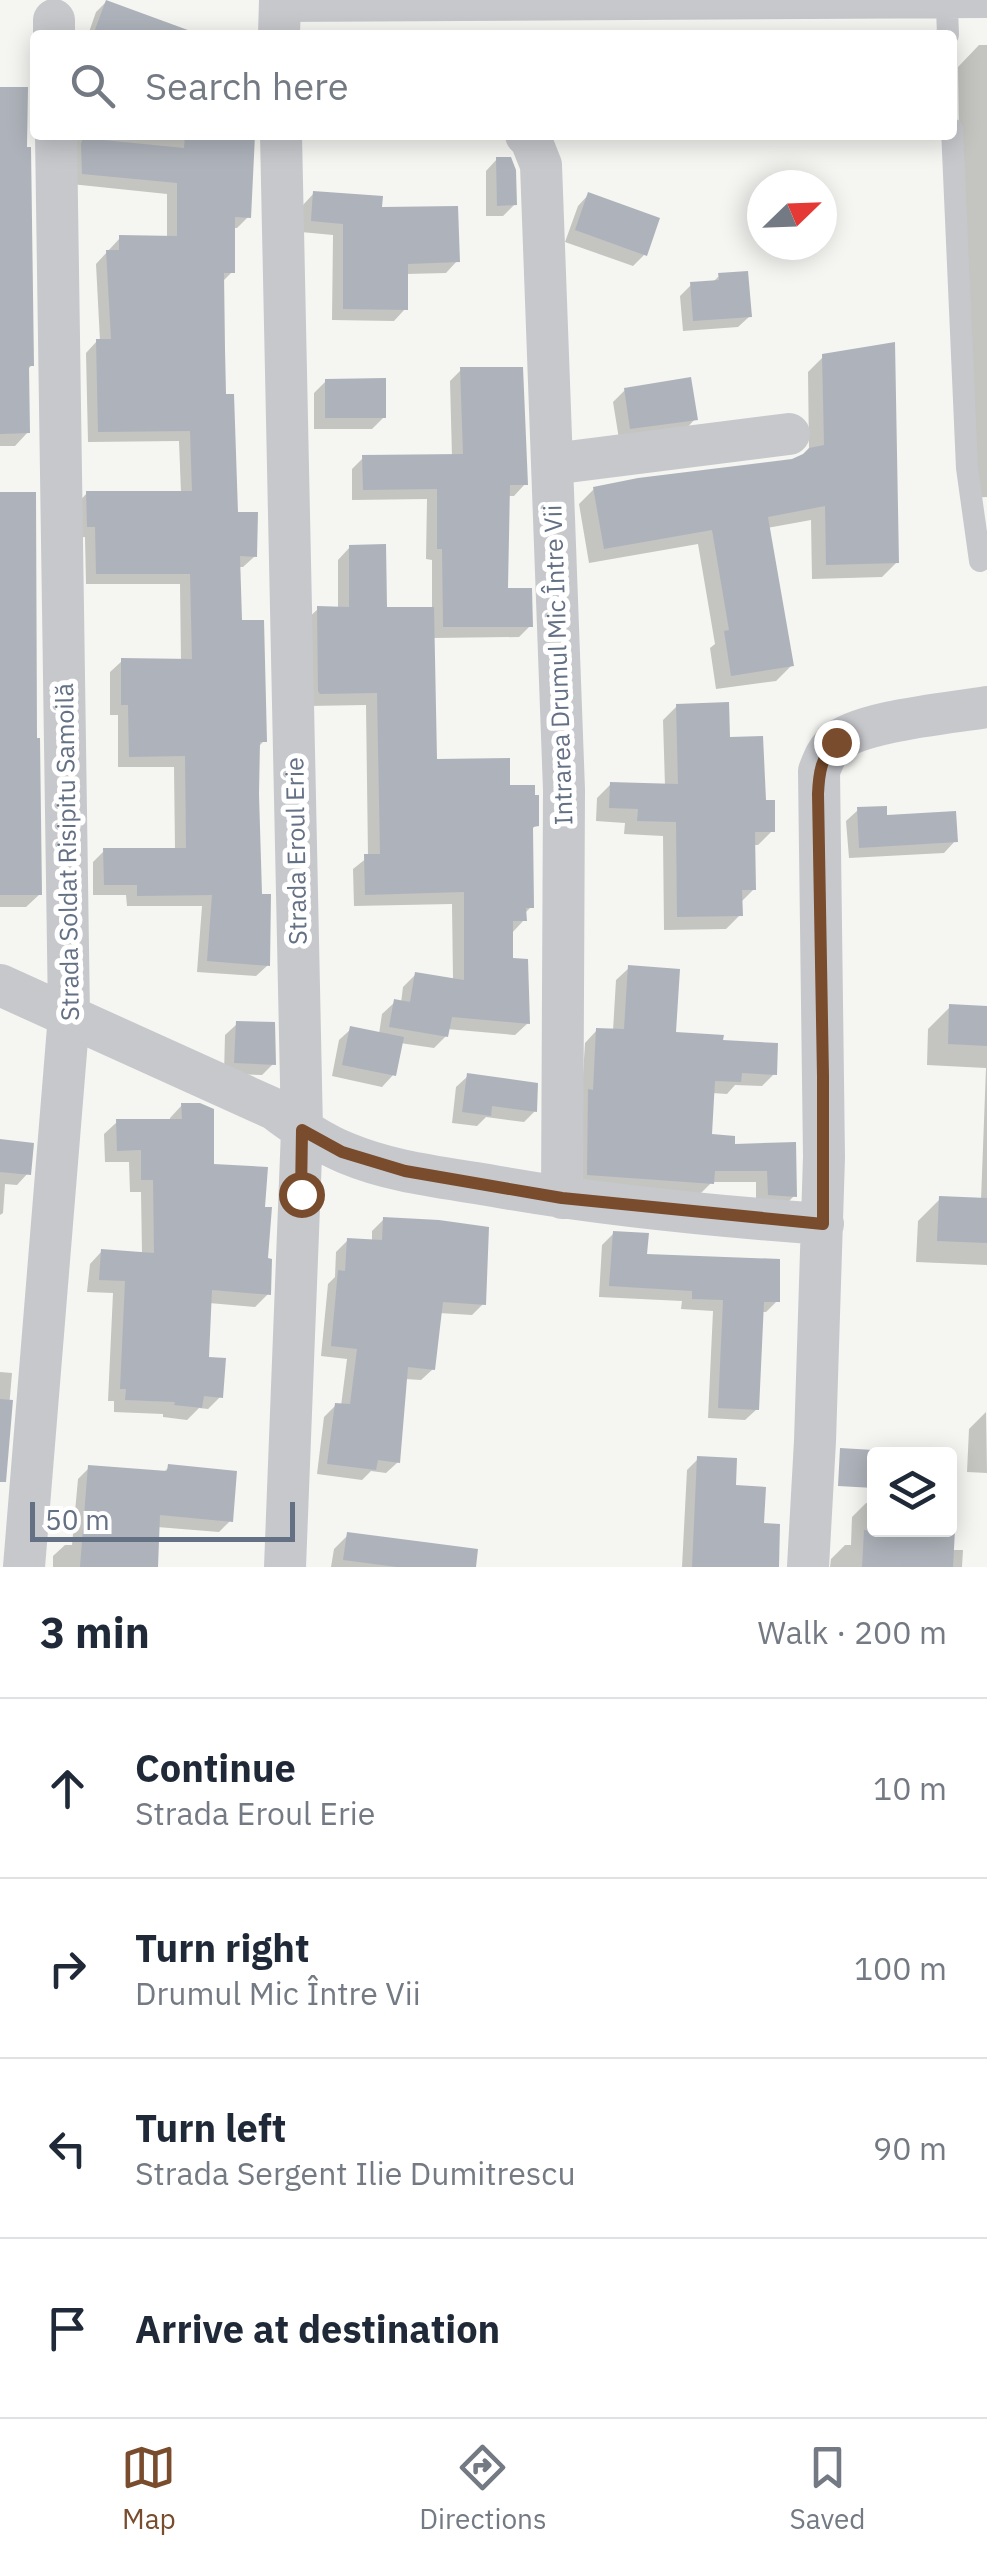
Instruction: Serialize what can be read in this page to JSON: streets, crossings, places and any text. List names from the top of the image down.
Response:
{
  "streets": {
    "street": ["Intrarea Drumul Mic Între Vii", "Strada Eroul Erie", "Strada Soldat Risipitu Samoilă"]
  },
  "scale_bar": "50 m",
  "north": "top right",
  "page": {
    "search": "Search here",
    "scale": "50 m",
    "heading": ["3 min", "Walk · 200 m"],
    "list": [
      ["Continue", "Strada Eroul Erie", "10 m"],
      ["Turn right", "Drumul Mic Între Vii", "100 m"],
      ["Turn left", "Strada Sergent Ilie Dumitrescu", "90 m"],
      "Arrive at destination"
    ],
    "nav": ["Map", "Directions", "Saved"]
  }
}
